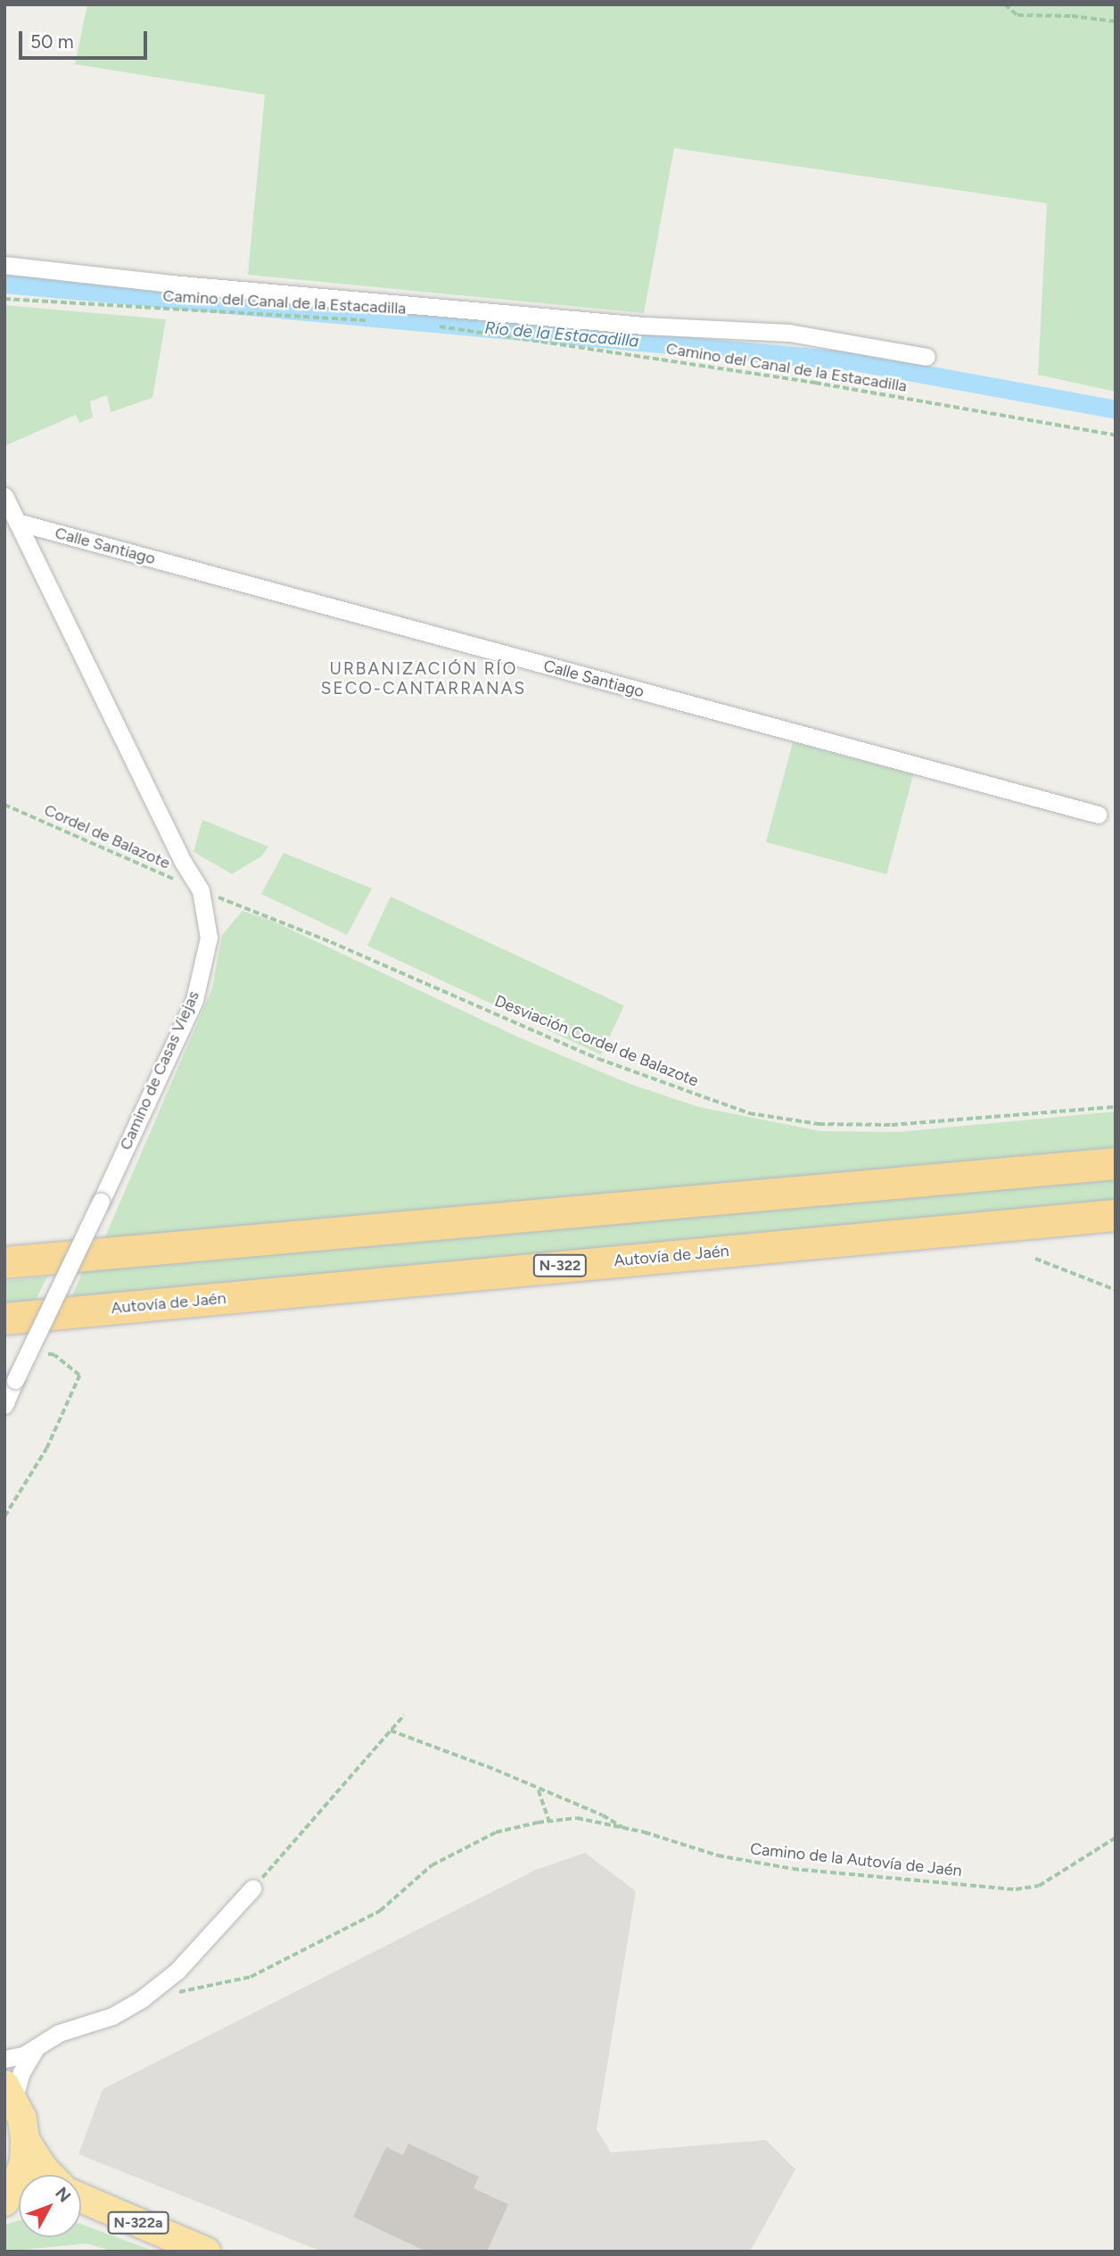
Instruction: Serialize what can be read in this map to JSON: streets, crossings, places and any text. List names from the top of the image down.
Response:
{
  "streets": {
    "highway": ["Autovía de Jaén", "N-322", "N-322a"],
    "street": ["Calle Santiago", "Camino de Casas Viejas"],
    "path": [
      "Camino del Canal de la Estacadilla",
      "Cordel de Balazote",
      "Desviación Cordel de Balazote",
      "Camino de la Autovía de Jaén"
    ]
  },
  "crossings": [
    ["Calle Santiago", "Camino de Casas Viejas"],
    ["Cordel de Balazote", "Desviación Cordel de Balazote"],
    ["Cordel de Balazote", "Camino de Casas Viejas"],
    ["Desviación Cordel de Balazote", "Camino de Casas Viejas"]
  ],
  "districts": ["URBANIZACIÓN RÍO SECO-CANTARRANAS"],
  "water": ["Río de la Estacadilla"],
  "scale_bar": "50 m",
  "north": "top right"
}
